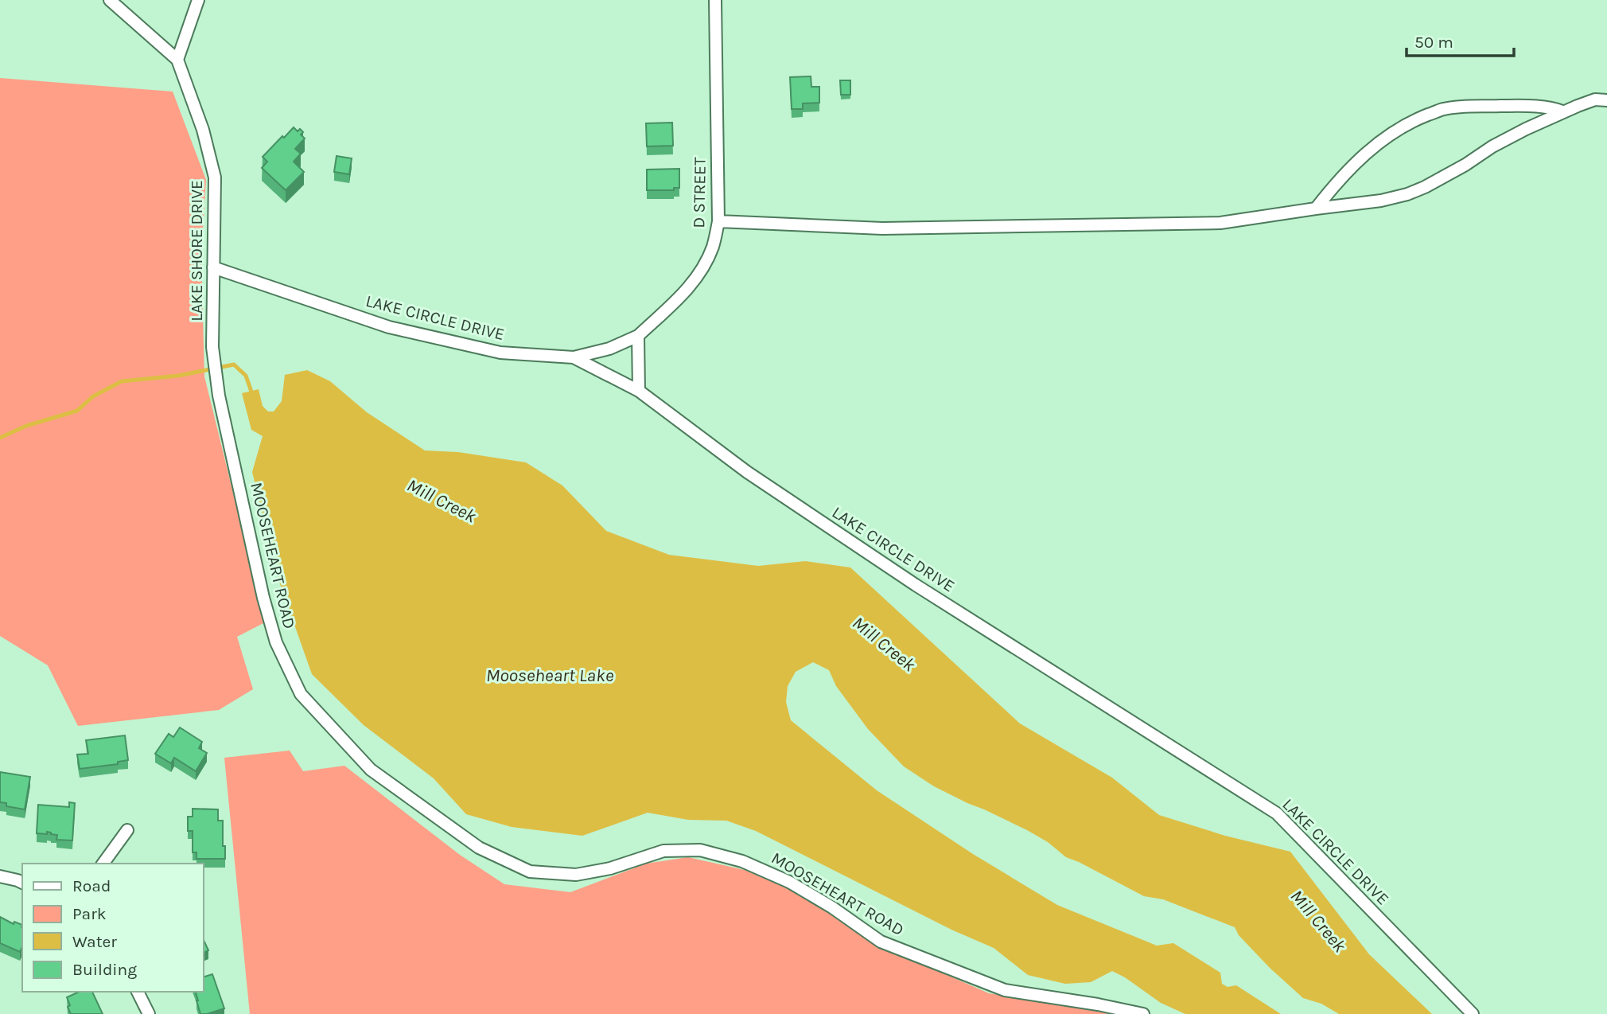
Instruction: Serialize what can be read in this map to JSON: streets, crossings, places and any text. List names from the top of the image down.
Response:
{
  "streets": {
    "street": [
      "D STREET",
      "LAKE SHORE DRIVE",
      "LAKE CIRCLE DRIVE",
      "MOOSEHEART ROAD"
    ]
  },
  "crossings": [
    ["D STREET", "LAKE CIRCLE DRIVE"],
    ["LAKE SHORE DRIVE", "LAKE CIRCLE DRIVE"],
    ["LAKE SHORE DRIVE", "MOOSEHEART ROAD"]
  ],
  "water": ["Mill Creek", "Mooseheart Lake"],
  "legend": [
    "Road",
    "Park",
    "Water",
    "Building"
  ],
  "scale_bar": "50 m"
}
